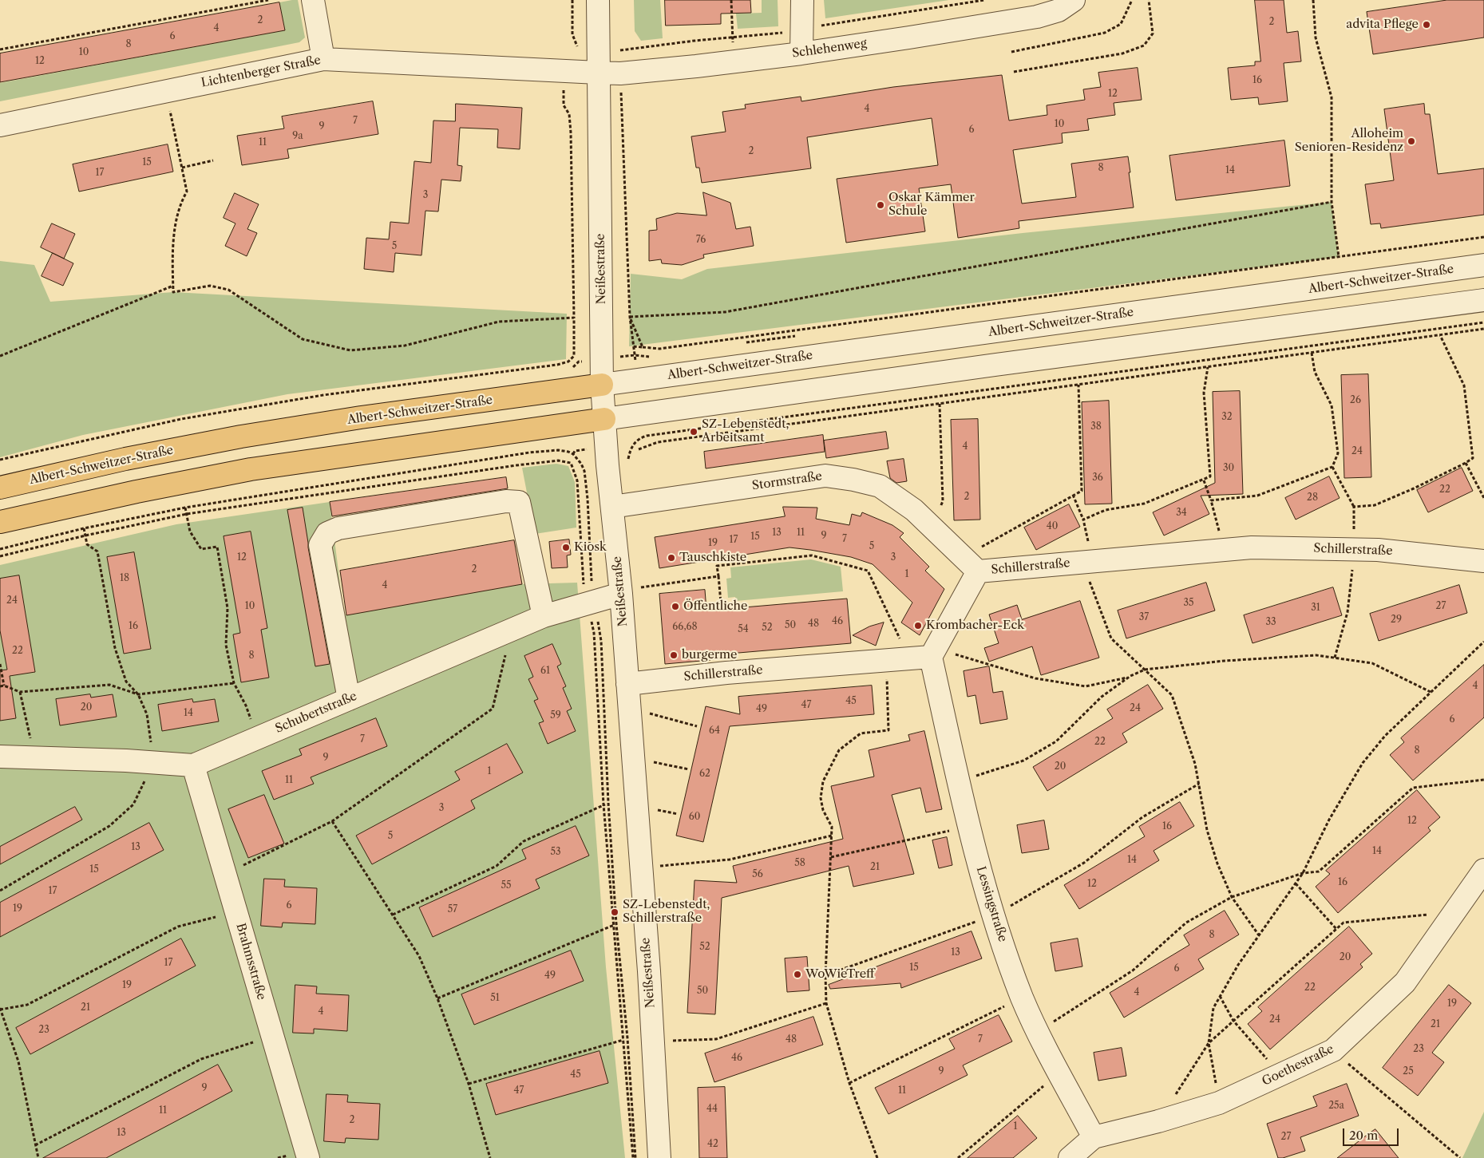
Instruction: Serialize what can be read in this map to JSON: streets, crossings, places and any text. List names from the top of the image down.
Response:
{
  "streets": {
    "main road": ["Albert-Schweitzer-Straße"],
    "street": [
      "Schlehenweg",
      "Lichtenberger Straße",
      "Neißestraße",
      "Stormstraße",
      "Schillerstraße",
      "Schubertstraße",
      "Lessingstraße",
      "Brahmsstraße",
      "Goethestraße"
    ]
  },
  "crossings": [
    ["Schlehenweg", "Lichtenberger Straße"],
    ["Schlehenweg", "Neißestraße"],
    ["Lichtenberger Straße", "Neißestraße"],
    ["Neißestraße", "Albert-Schweitzer-Straße"],
    ["Neißestraße", "Stormstraße"],
    ["Neißestraße", "Schillerstraße"],
    ["Neißestraße", "Schubertstraße"],
    ["Stormstraße", "Schillerstraße"],
    ["Schillerstraße", "Lessingstraße"],
    ["Schubertstraße", "Brahmsstraße"],
    ["Lessingstraße", "Goethestraße"]
  ],
  "places": [
    "advita Pflege",
    "Alloheim Senioren-Residenz",
    "Oskar Kämmer Schule",
    "SZ-Lebenstedt, Arbeitsamt",
    "Kiosk",
    "Tauschkiste",
    "Öffentliche",
    "Krombacher-Eck",
    "burgerme",
    "SZ-Lebenstedt, Schillerstraße",
    "WoWieTreff"
  ],
  "house_numbers": [
    "2",
    "2",
    "4",
    "6",
    "8",
    "10",
    "12",
    "16",
    "12",
    "4",
    "7",
    "10",
    "9",
    "6",
    "9a",
    "11",
    "2",
    "15",
    "8",
    "14",
    "17",
    "3",
    "76",
    "5",
    "26",
    "32",
    "38",
    "4",
    "24",
    "30",
    "36",
    "22",
    "2",
    "28",
    "34",
    "40",
    "13",
    "11",
    "9",
    "15",
    "7",
    "17",
    "19",
    "5",
    "12",
    "3",
    "2",
    "1",
    "18",
    "4",
    "24",
    "35",
    "10",
    "27",
    "31",
    "37",
    "29",
    "46",
    "33",
    "48",
    "50",
    "16",
    "66,68",
    "52",
    "54",
    "22",
    "8",
    "61",
    "4",
    "45",
    "47",
    "20",
    "24",
    "49",
    "14",
    "59",
    "6",
    "64",
    "7",
    "22",
    "8",
    "9",
    "20",
    "1",
    "62",
    "11",
    "3",
    "60",
    "12",
    "16",
    "5",
    "13",
    "14",
    "53",
    "14",
    "58",
    "21",
    "15",
    "56",
    "16",
    "12",
    "55",
    "17",
    "6",
    "19",
    "57",
    "8",
    "52",
    "13",
    "20",
    "17",
    "15",
    "6",
    "49",
    "19",
    "22",
    "50",
    "4",
    "51",
    "19",
    "21",
    "4",
    "24",
    "21",
    "23",
    "48",
    "7",
    "23",
    "46",
    "9",
    "25",
    "45",
    "9",
    "47",
    "11",
    "25a",
    "44",
    "11",
    "2",
    "1",
    "13",
    "27",
    "42"
  ],
  "scale_bar": "20 m"
}
